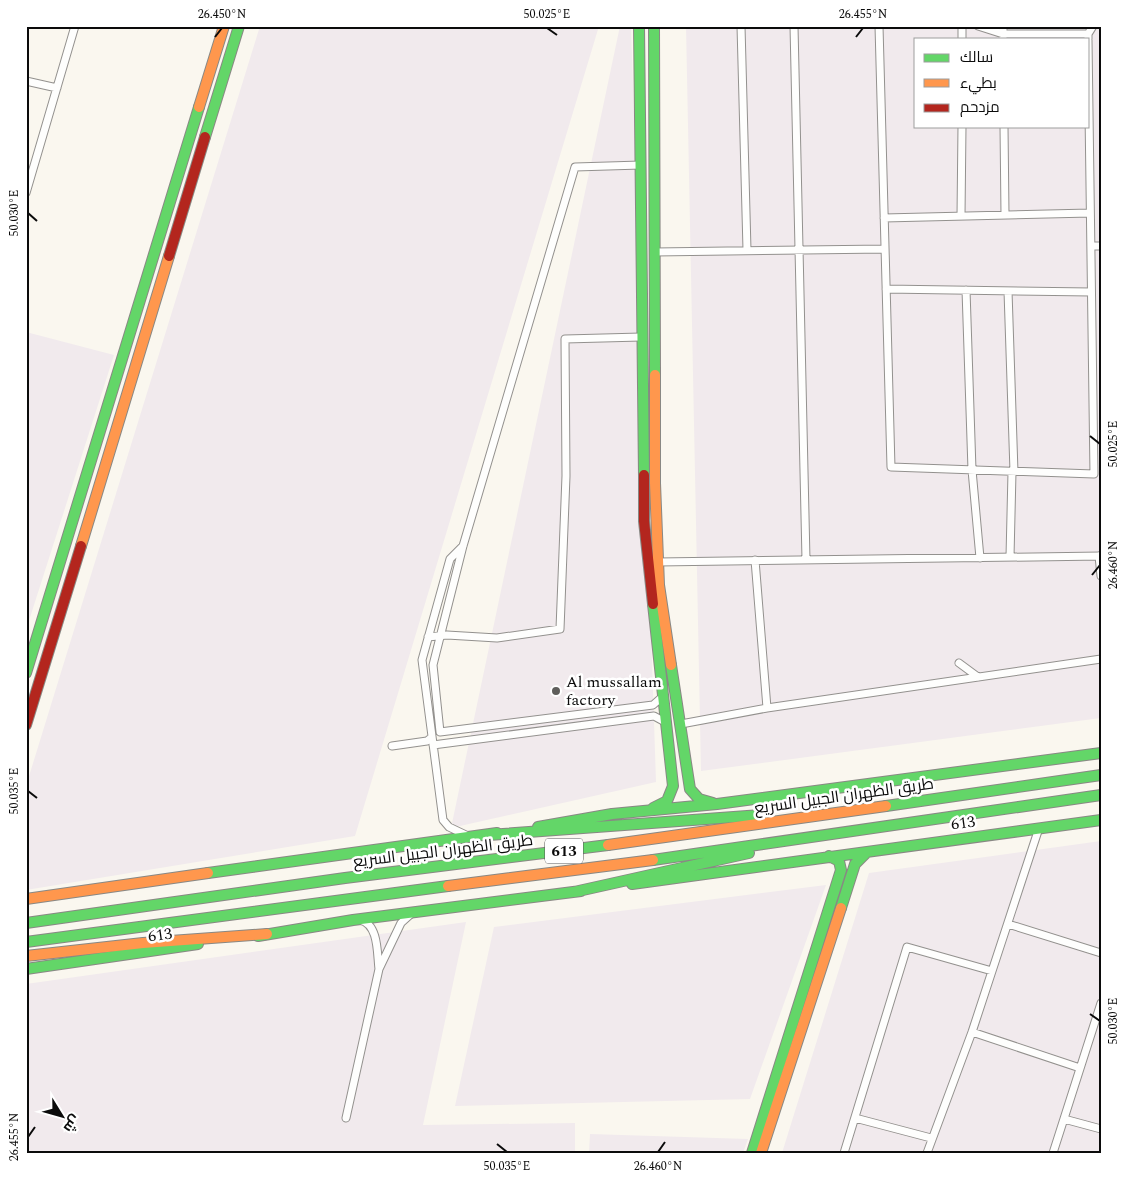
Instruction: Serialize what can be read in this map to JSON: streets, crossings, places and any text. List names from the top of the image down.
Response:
{
  "streets": {
    "main road": ["طريق الظهران الجبيل السريع", "613"]
  },
  "places": ["Al mussallam factory"],
  "legend": ["سالك", "بطيء", "مزدحم"],
  "north": "bottom right",
  "coordinates": [
    "26.450°N",
    "50.025°E",
    "26.455°N",
    "50.030°E",
    "26.460°N",
    "50.035°E"
  ]
}
